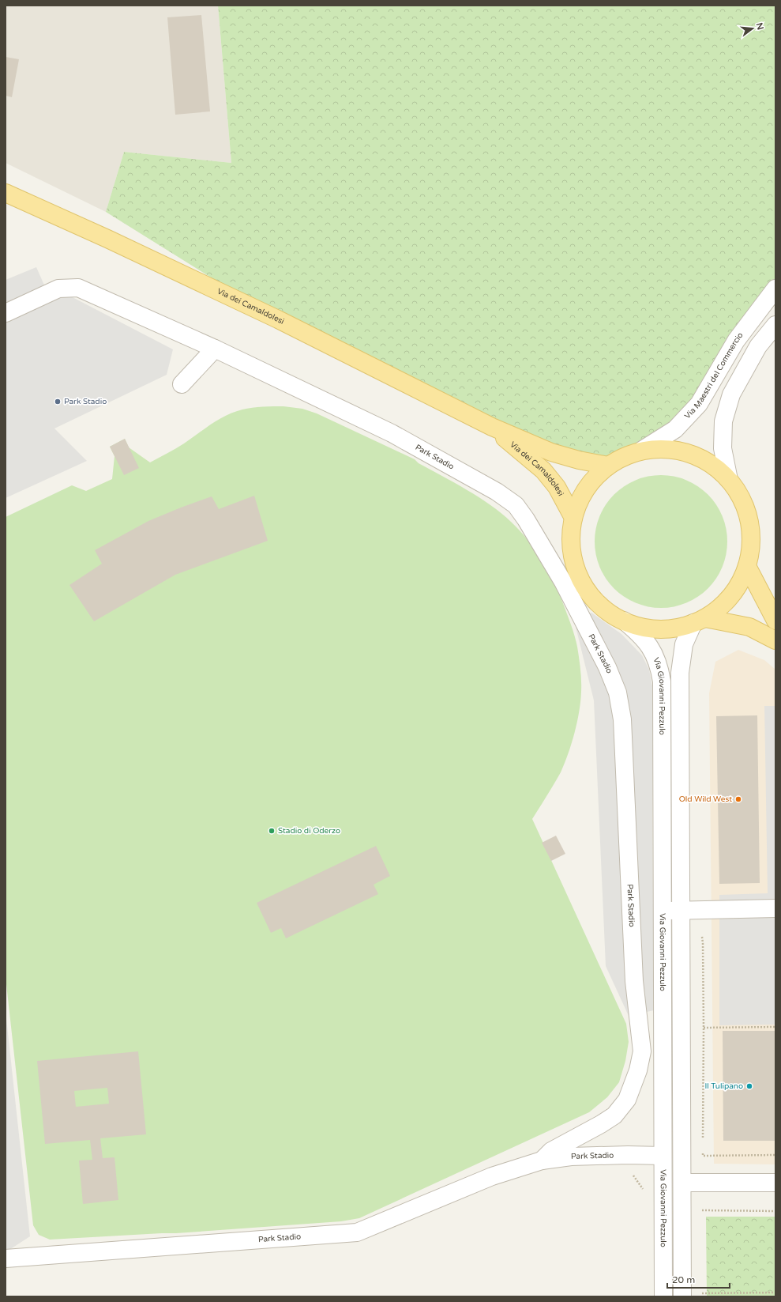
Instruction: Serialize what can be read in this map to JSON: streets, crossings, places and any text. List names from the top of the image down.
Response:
{
  "streets": {
    "main road": ["Via dei Camaldolesi"],
    "street": ["Via Maestri del Commercio", "Park Stadio", "Via Giovanni Pezzulo"]
  },
  "crossings": [
    ["Park Stadio", "Via Giovanni Pezzulo"]
  ],
  "places": [
    "Park Stadio",
    "Old Wild West",
    "Stadio di Oderzo",
    "Il Tulipano"
  ],
  "scale_bar": "20 m",
  "north": "right"
}
